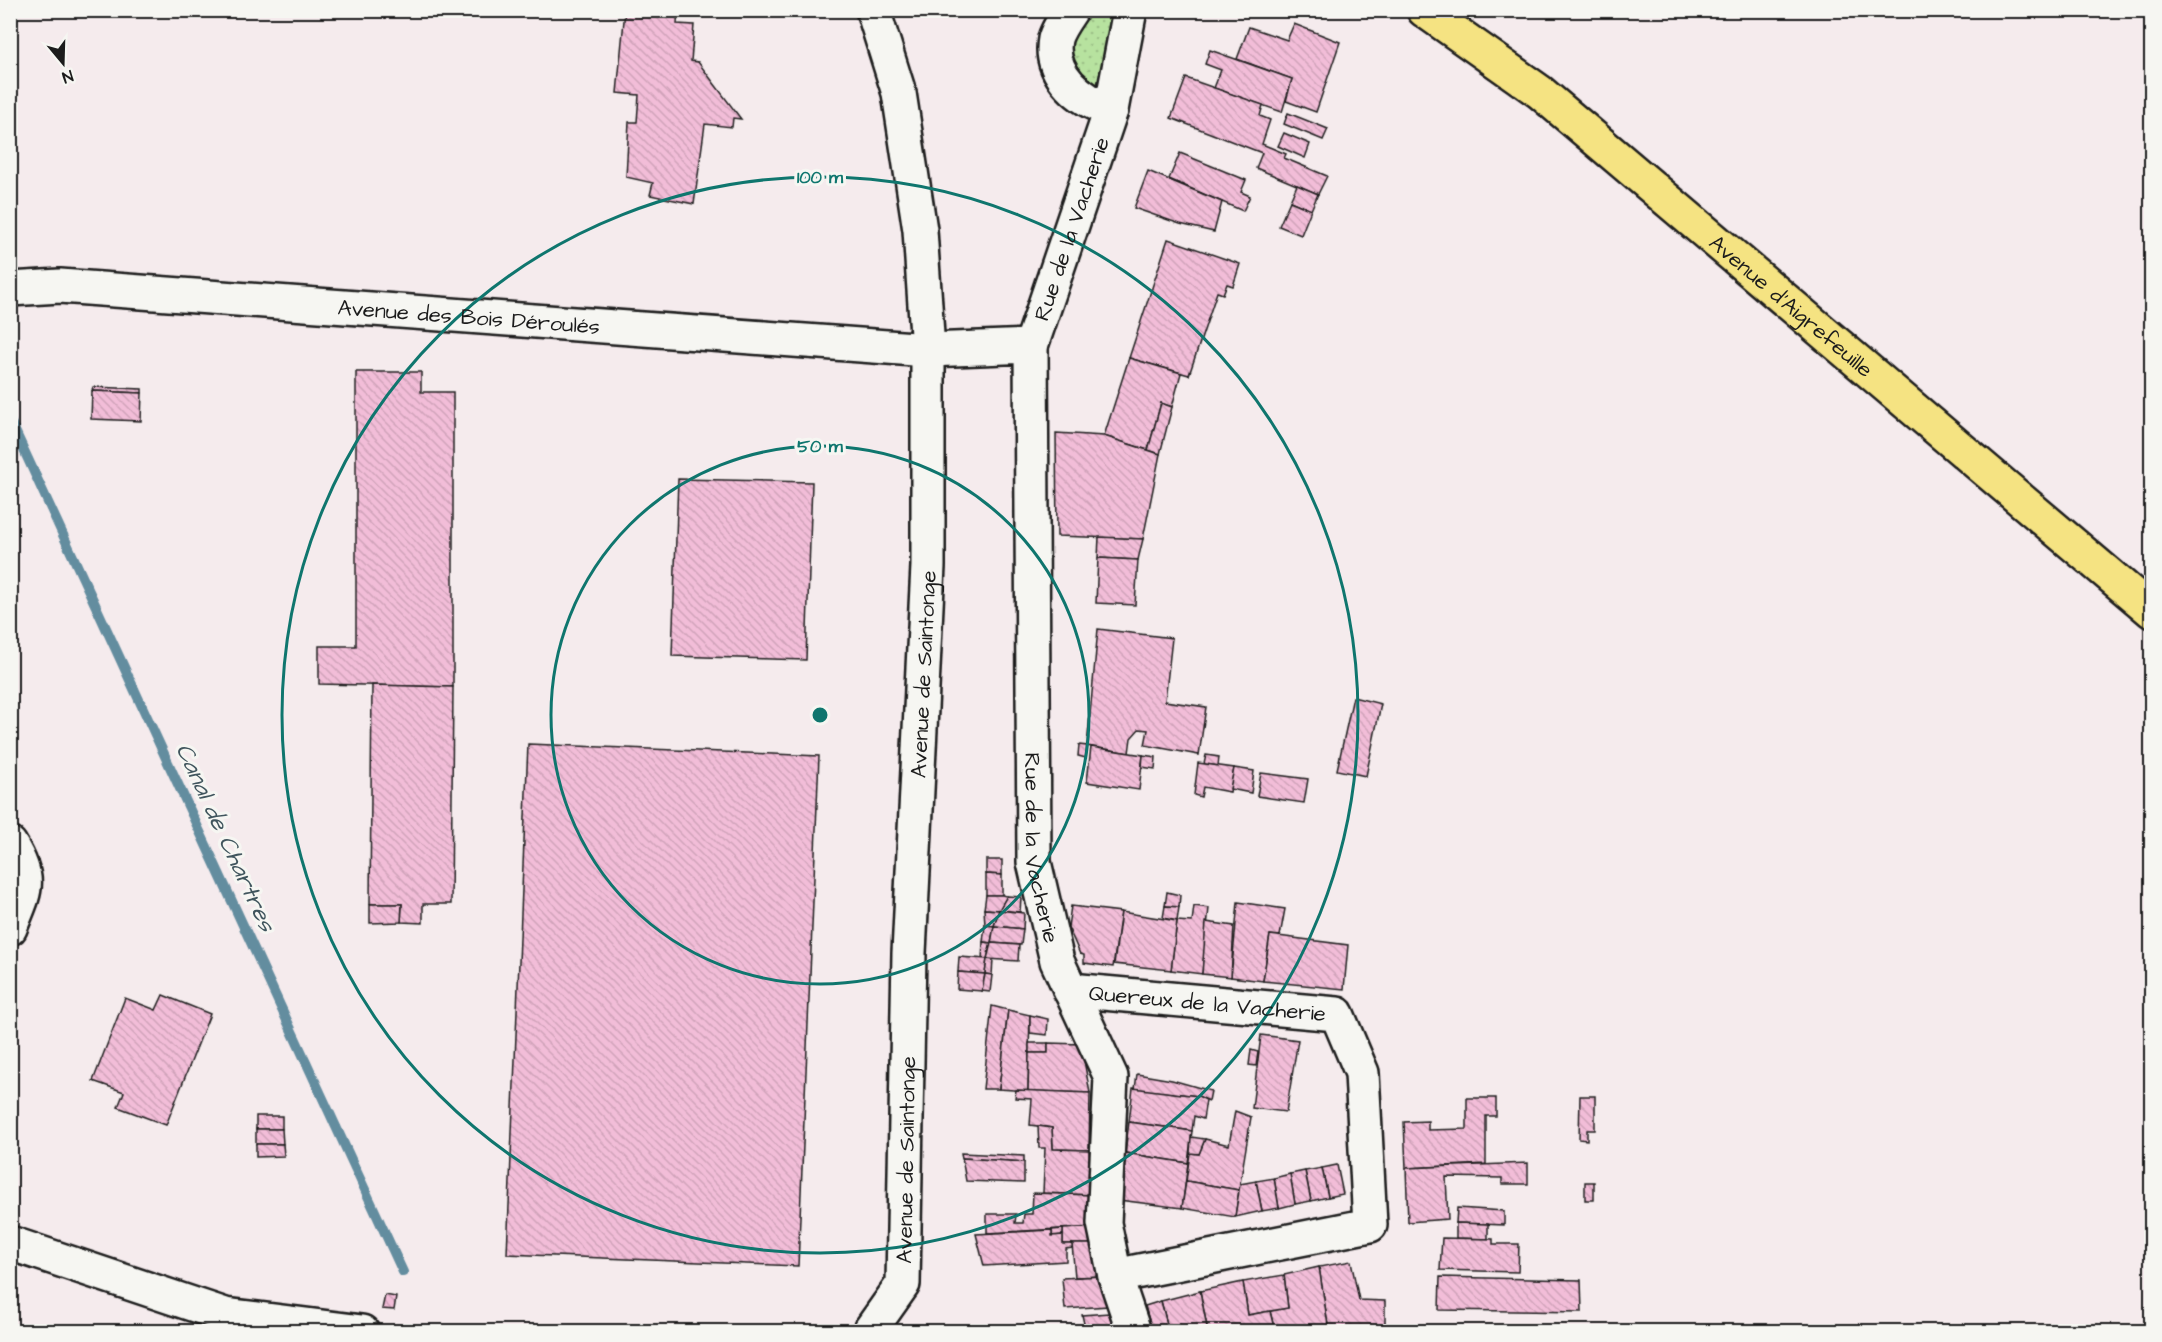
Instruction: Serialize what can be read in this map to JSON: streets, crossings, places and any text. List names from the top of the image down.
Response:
{
  "streets": {
    "main road": ["Avenue d'Aigrefeuille"],
    "street": [
      "Rue de la Vacherie",
      "Avenue des Bois Déroulés",
      "Avenue de Saintonge",
      "Quereux de la Vacherie"
    ]
  },
  "crossings": [
    ["Rue de la Vacherie", "Avenue des Bois Déroulés"],
    ["Rue de la Vacherie", "Avenue de Saintonge"],
    ["Rue de la Vacherie", "Quereux de la Vacherie"],
    ["Avenue des Bois Déroulés", "Avenue de Saintonge"]
  ],
  "water": ["Canal de Chartres"],
  "north": "bottom",
  "rings": ["100 m", "50 m"]
}
